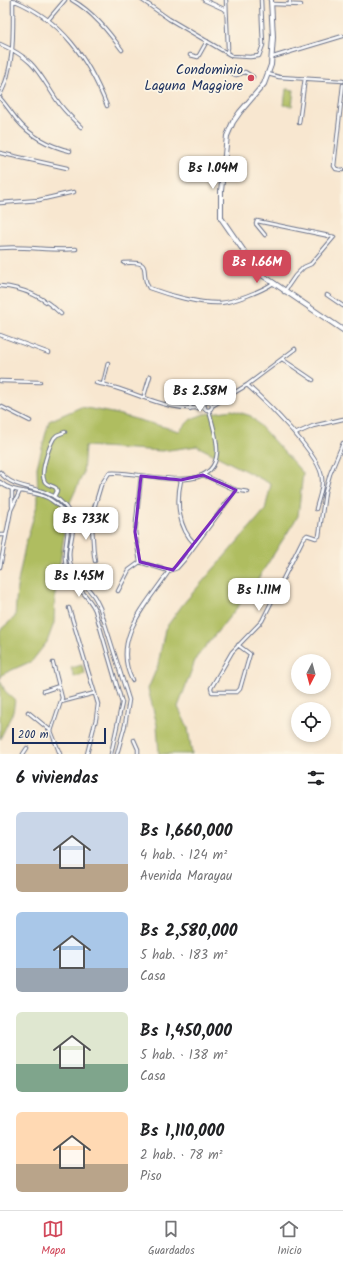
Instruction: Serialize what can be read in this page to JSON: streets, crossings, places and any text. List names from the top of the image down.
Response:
{
  "places": ["Condominio Laguna Maggiore"],
  "scale_bar": "200 m",
  "north": "bottom",
  "page": {
    "price": [
      "Bs 1.04M",
      "Bs 1.66M",
      "Bs 2.58M",
      "Bs 733K",
      "Bs 1.45M",
      "Bs 1.11M"
    ],
    "scale": "200 m",
    "heading": "6 viviendas",
    "list": [
      {
        "name": "Bs 1,660,000",
        "note": "4 hab. · 124 m² · Avenida Marayau"
      },
      {
        "name": "Bs 2,580,000",
        "note": "5 hab. · 183 m² · Casa"
      },
      {
        "name": "Bs 1,450,000",
        "note": "5 hab. · 138 m² · Casa"
      },
      {
        "name": "Bs 1,110,000",
        "note": "2 hab. · 78 m² · Piso"
      }
    ],
    "tabs": ["Mapa", "Guardados", "Inicio"]
  }
}
